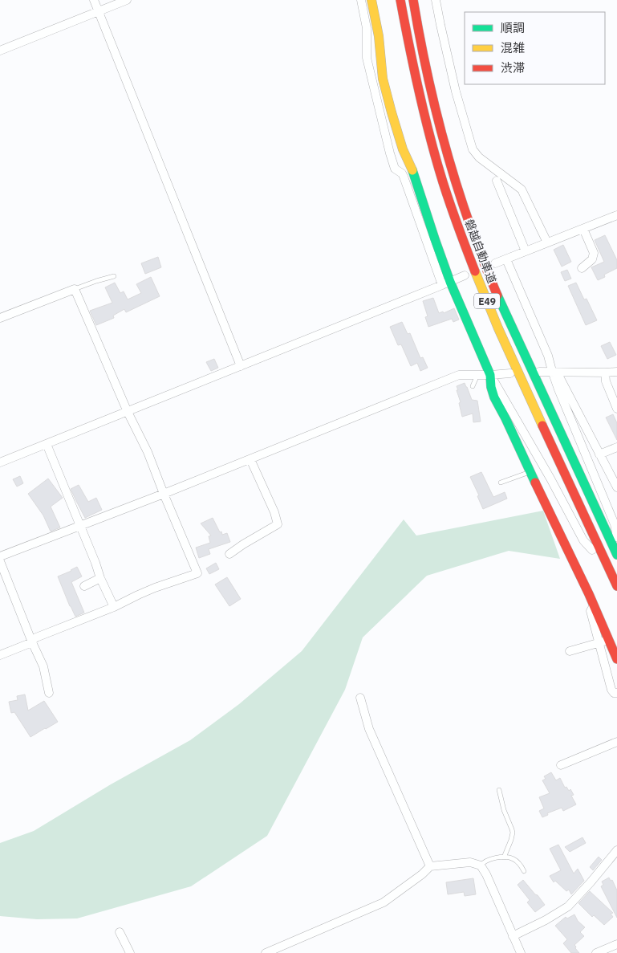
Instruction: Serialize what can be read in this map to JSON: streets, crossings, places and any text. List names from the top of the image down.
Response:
{
  "streets": {
    "main road": ["磐越自動車道", "E49"]
  },
  "legend": ["順調", "混雑", "渋滞"]
}
